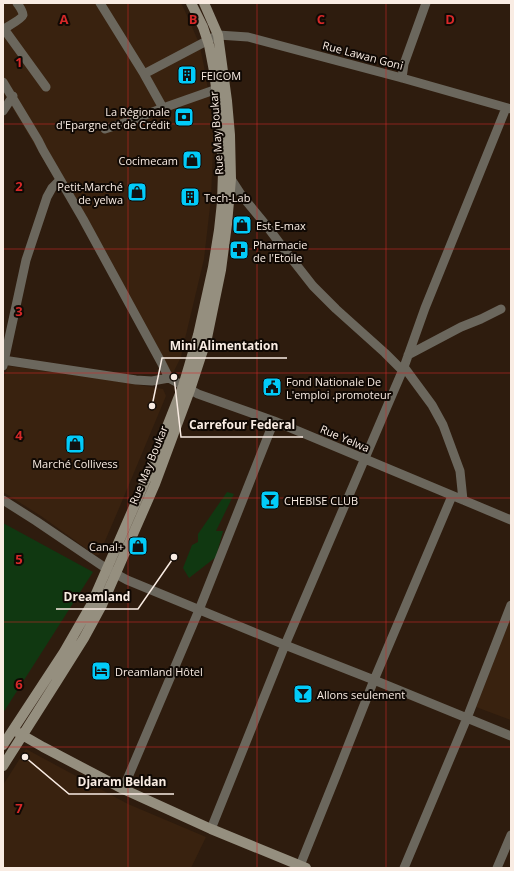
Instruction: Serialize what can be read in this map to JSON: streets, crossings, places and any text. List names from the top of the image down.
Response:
{
  "streets": {
    "main road": ["Rue May Boukar"],
    "street": ["Rue Lawan Goni", "Rue Yelwa"]
  },
  "crossings": [
    ["Rue Lawan Goni", "Rue May Boukar"],
    ["Rue May Boukar", "Rue Yelwa"]
  ],
  "places": {
    "building": ["FEICOM", "Tech-Lab"],
    "bank": ["La Régionale d'Epargne et de Crédit"],
    "shop": [
      "Cocimecam",
      "Petit-Marché de yelwa",
      "Est E-max",
      "Marché Collivess",
      "Canal+"
    ],
    "pharmacy": ["Pharmacie de l'Etoile"],
    "other": [
      "Carrefour Federal",
      "Mini Alimentation",
      "Dreamland",
      "Djaram Beldan"
    ],
    "public building": ["Fond Nationale De L'emploi .promoteur"],
    "bar": ["CHEBISE CLUB", "Allons seulement"],
    "hotel": ["Dreamland Hôtel"]
  },
  "grid": {
    "columns": [
      "A",
      "B",
      "C",
      "D"
    ],
    "rows": [
      "1",
      "2",
      "3",
      "4",
      "5",
      "6",
      "7"
    ]
  }
}
